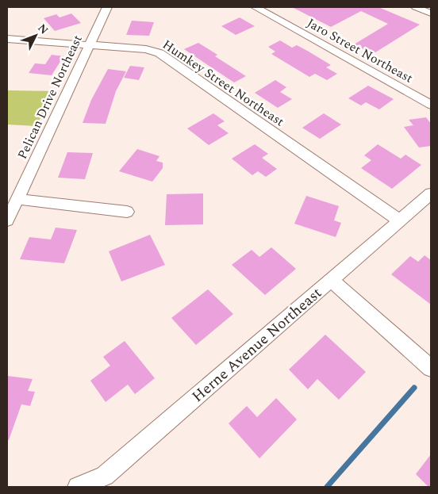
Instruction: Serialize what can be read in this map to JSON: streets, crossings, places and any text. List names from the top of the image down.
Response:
{
  "streets": {
    "street": [
      "Jaro Street Northeast",
      "Humkey Street Northeast",
      "Pelican Drive Northeast",
      "Herne Avenue Northeast"
    ]
  },
  "crossings": [
    ["Humkey Street Northeast", "Pelican Drive Northeast"],
    ["Humkey Street Northeast", "Herne Avenue Northeast"]
  ],
  "north": "top right"
}
